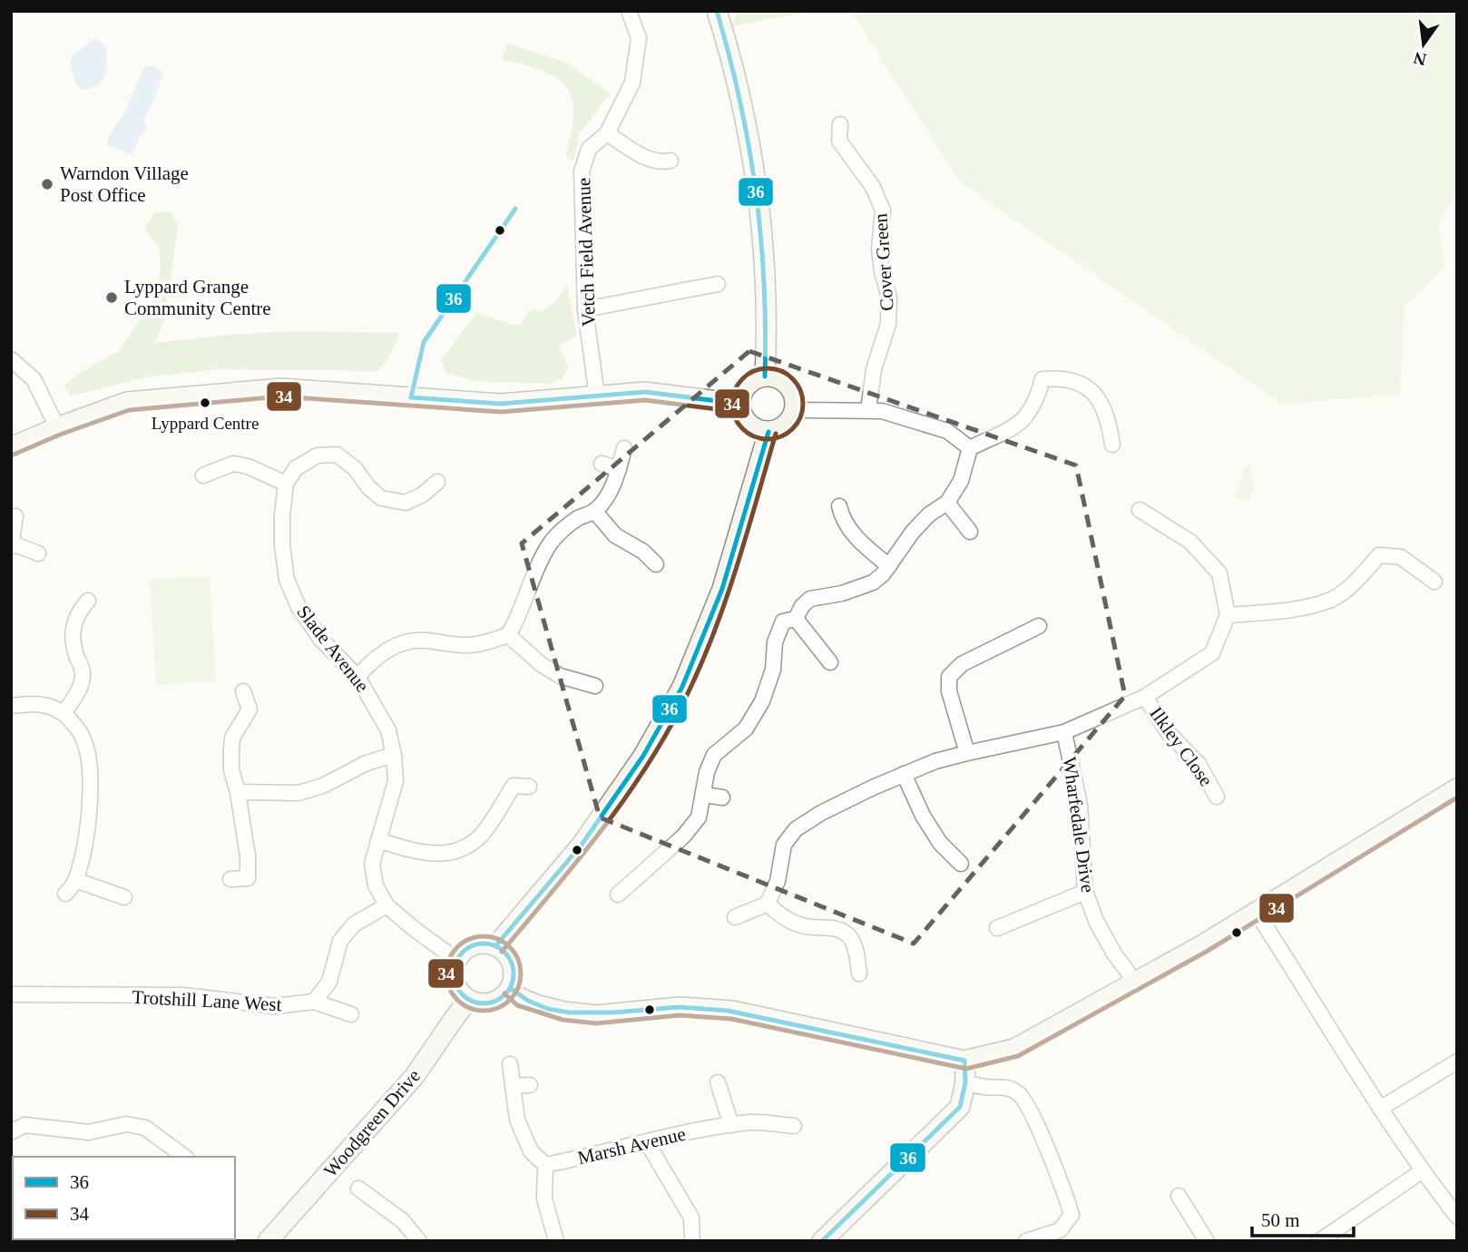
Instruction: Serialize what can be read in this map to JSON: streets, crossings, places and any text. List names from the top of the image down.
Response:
{
  "streets": {
    "main road": ["Woodgreen Drive"],
    "street": [
      "Vetch Field Avenue",
      "Cover Green",
      "Slade Avenue",
      "Ilkley Close",
      "Wharfedale Drive",
      "Trotshill Lane West",
      "Marsh Avenue"
    ]
  },
  "crossings": [
    ["Slade Avenue", "Woodgreen Drive"]
  ],
  "places": ["Warndon Village Post Office", "Lyppard Grange Community Centre", "Lyppard Centre"],
  "lines": ["transit line 36", "transit line 34"],
  "legend": ["36", "34"],
  "scale_bar": "50 m",
  "north": "bottom"
}
